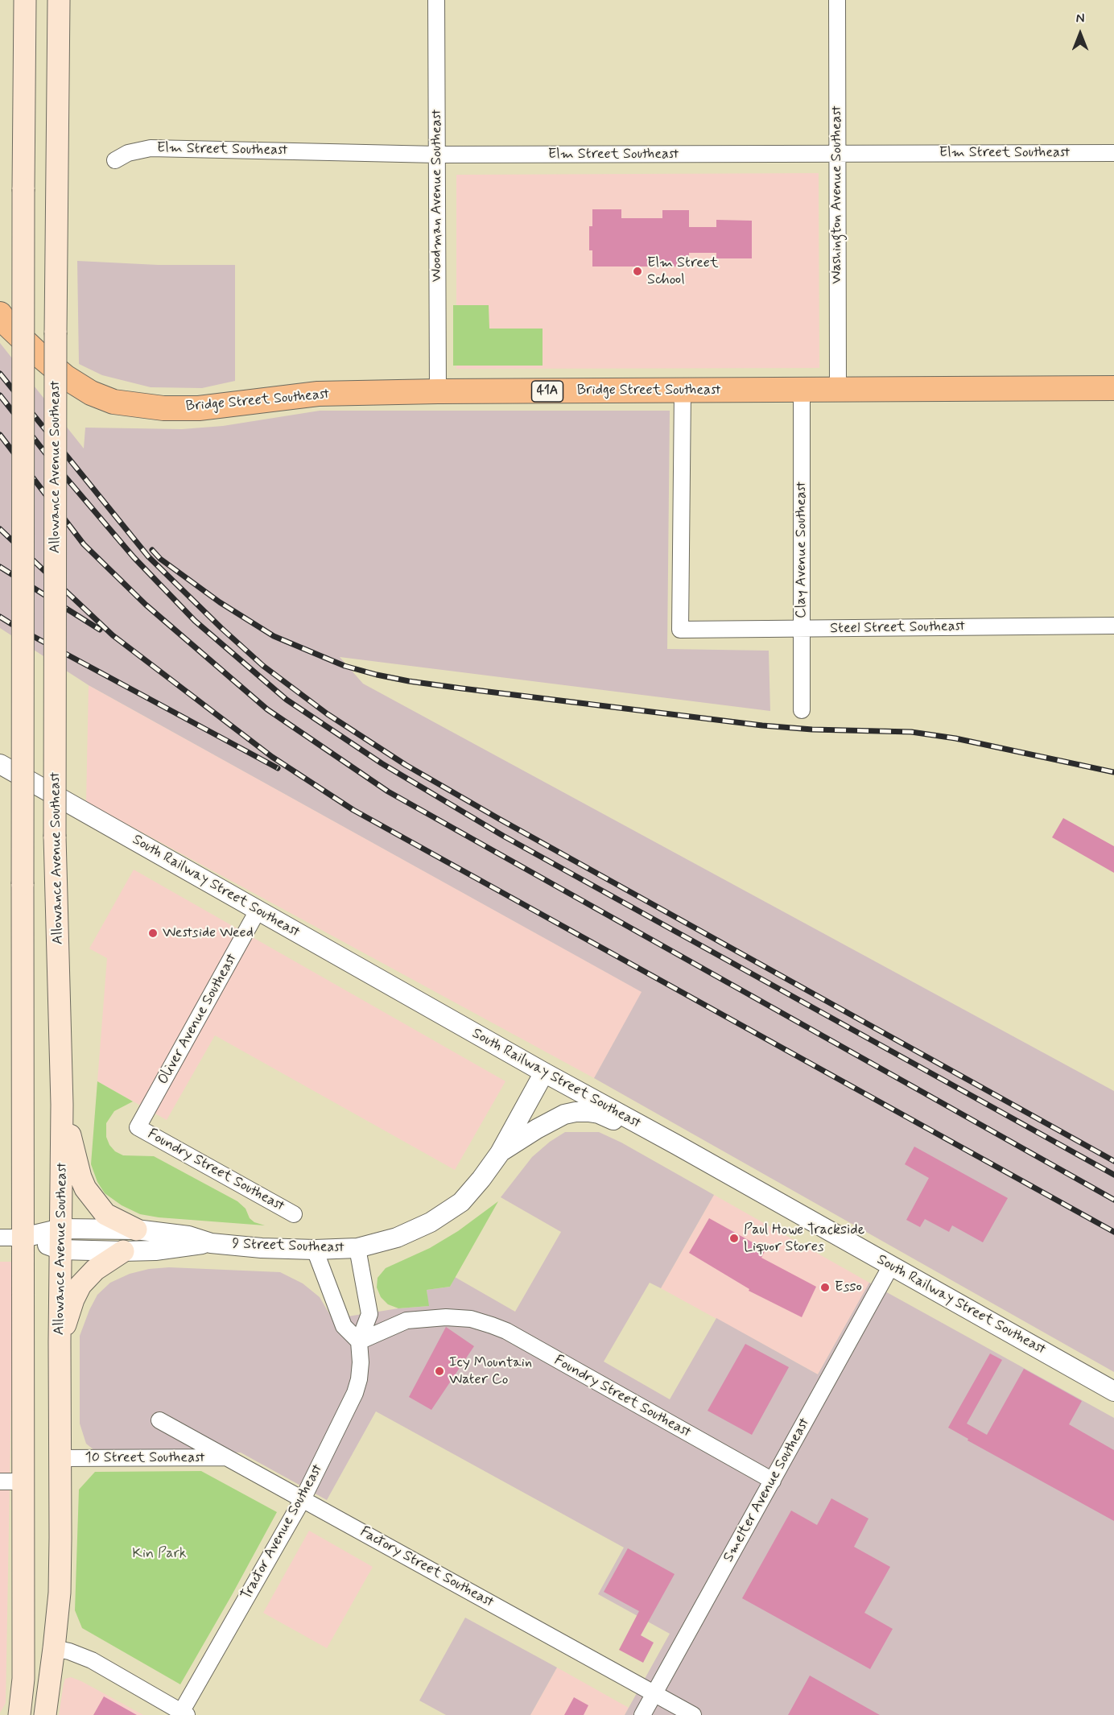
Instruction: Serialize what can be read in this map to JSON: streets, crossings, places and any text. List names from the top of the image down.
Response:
{
  "streets": {
    "main road": ["Bridge Street Southeast", "41A", "Allowance Avenue Southeast"],
    "street": [
      "Elm Street Southeast",
      "Washington Avenue Southeast",
      "Woodman Avenue Southeast",
      "Clay Avenue Southeast",
      "Steel Street Southeast",
      "South Railway Street Southeast",
      "Oliver Avenue Southeast",
      "Foundry Street Southeast",
      "9 Street Southeast",
      "10 Street Southeast",
      "Smelter Avenue Southeast",
      "Tractor Avenue Southeast",
      "Factory Street Southeast"
    ]
  },
  "crossings": [
    ["Elm Street Southeast", "Washington Avenue Southeast"],
    ["Elm Street Southeast", "Woodman Avenue Southeast"],
    ["Washington Avenue Southeast", "Bridge Street Southeast"],
    ["Woodman Avenue Southeast", "Bridge Street Southeast"],
    ["Bridge Street Southeast", "Clay Avenue Southeast"],
    ["Bridge Street Southeast", "Steel Street Southeast"],
    ["Allowance Avenue Southeast", "9 Street Southeast"],
    ["Allowance Avenue Southeast", "10 Street Southeast"],
    ["Clay Avenue Southeast", "Steel Street Southeast"],
    ["South Railway Street Southeast", "Oliver Avenue Southeast"],
    ["South Railway Street Southeast", "9 Street Southeast"],
    ["South Railway Street Southeast", "Smelter Avenue Southeast"],
    ["Oliver Avenue Southeast", "Foundry Street Southeast"],
    ["Foundry Street Southeast", "Smelter Avenue Southeast"],
    ["Foundry Street Southeast", "Tractor Avenue Southeast"],
    ["9 Street Southeast", "Tractor Avenue Southeast"],
    ["10 Street Southeast", "Factory Street Southeast"],
    ["Smelter Avenue Southeast", "Factory Street Southeast"],
    ["Tractor Avenue Southeast", "Factory Street Southeast"]
  ],
  "parks": ["Kin Park"],
  "places": [
    "Elm Street School",
    "Westside Weed",
    "Paul Howe Trackside Liquor Stores",
    "Esso",
    "Icy Mountain Water Co"
  ],
  "north": "top"
}
